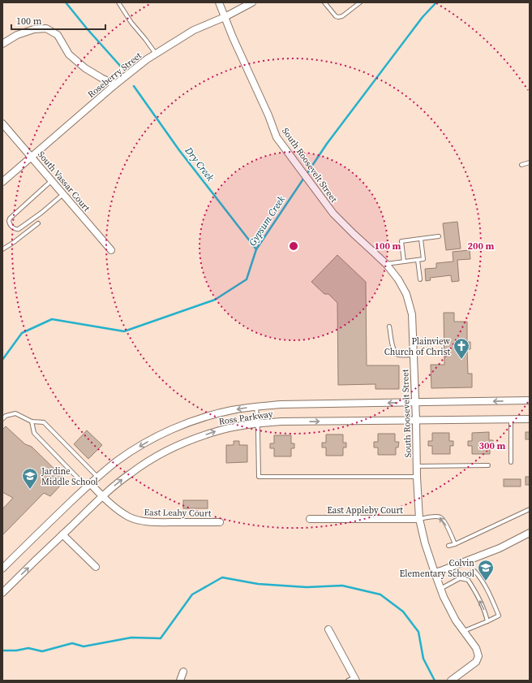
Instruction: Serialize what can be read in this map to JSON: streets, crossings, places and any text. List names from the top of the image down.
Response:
{
  "streets": {
    "street": [
      "Roseberry Street",
      "South Roosevelt Street",
      "South Vassar Court",
      "Ross Parkway",
      "East Appleby Court",
      "East Leahy Court"
    ]
  },
  "crossings": [
    ["Roseberry Street", "South Roosevelt Street"],
    ["Roseberry Street", "South Vassar Court"],
    ["South Roosevelt Street", "Ross Parkway"],
    ["South Roosevelt Street", "East Appleby Court"],
    ["Ross Parkway", "East Leahy Court"]
  ],
  "water": ["Dry Creek", "Gypsum Creek"],
  "places": {
    "church": ["Plainview Church of Christ"],
    "school or university": ["Jardine Middle School", "Colvin Elementary School"]
  },
  "scale_bar": "100 m",
  "rings": ["100 m", "200 m", "300 m"]
}
